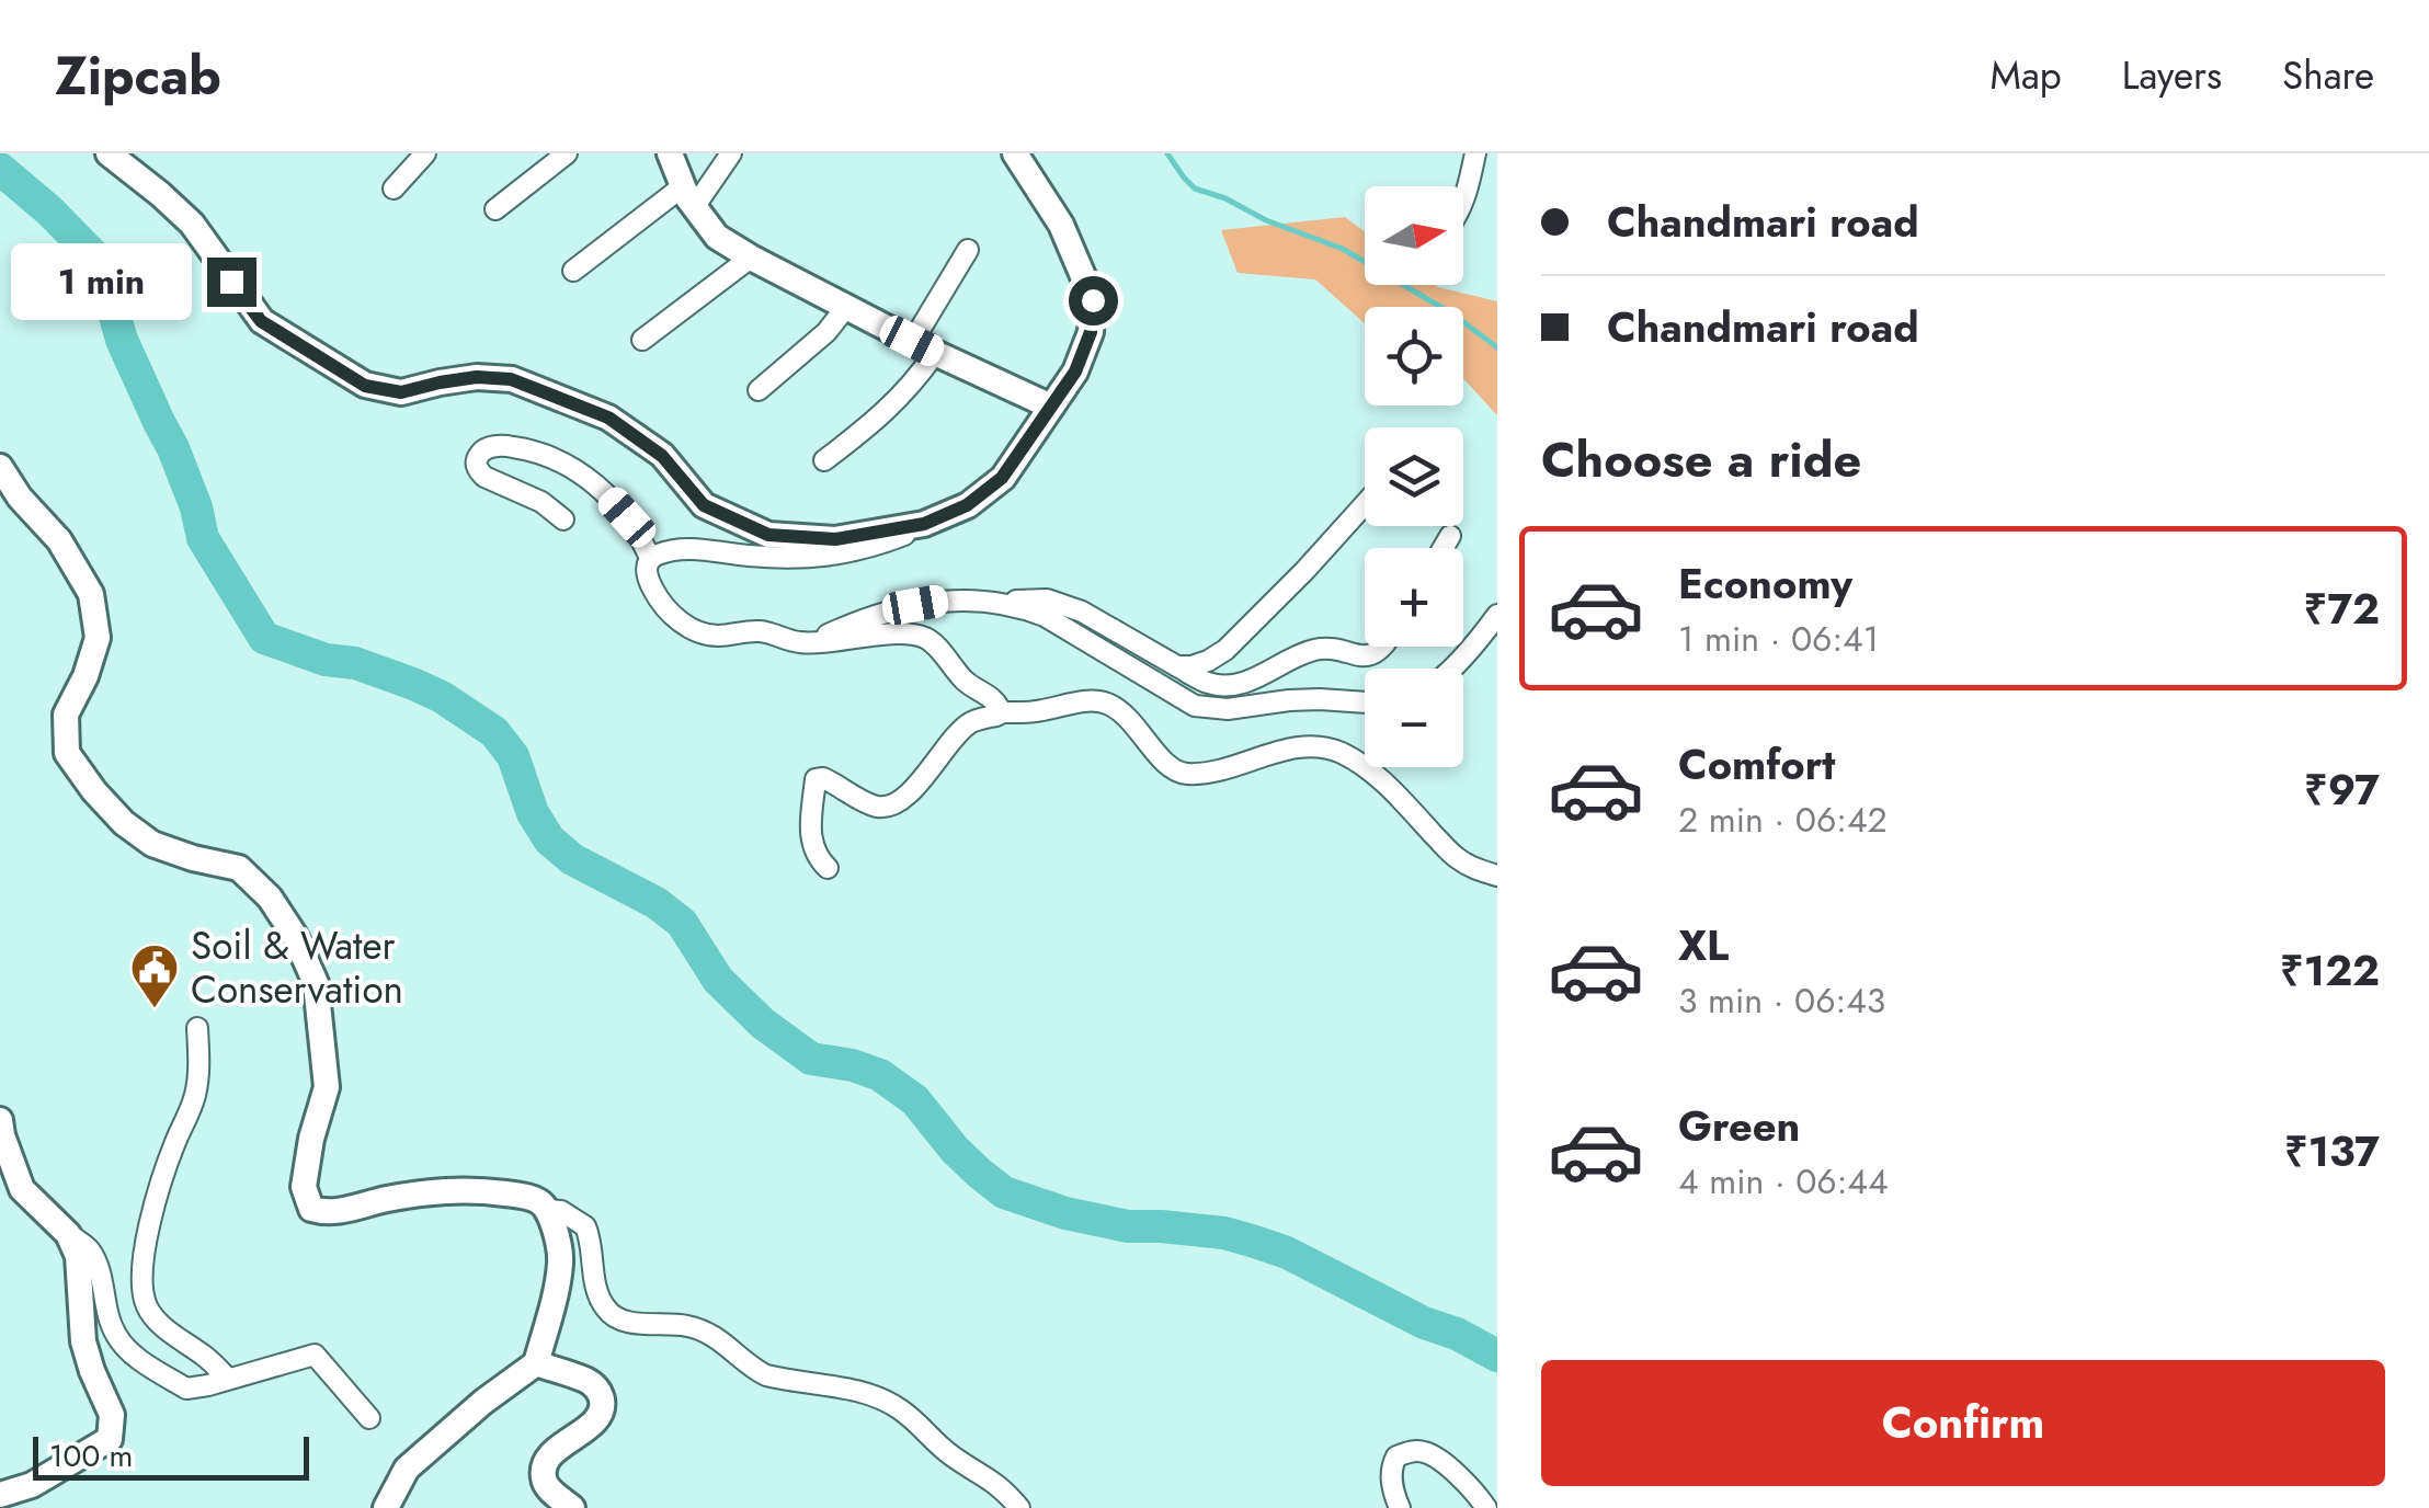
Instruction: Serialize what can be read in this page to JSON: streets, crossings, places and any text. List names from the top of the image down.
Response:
{
  "places": {
    "public building": ["Soil & Water Conservation"]
  },
  "scale_bar": "100 m",
  "north": "right",
  "page": {
    "header": "Zipcab",
    "nav": ["Map", "Layers", "Share"],
    "banner": ["Chandmari road", "Chandmari road"],
    "map_buttons": ["+", "−"],
    "bubble": "1 min",
    "heading": "Choose a ride",
    "list": [
      {
        "name": "Economy",
        "note": "1 min · 06:41",
        "value": "₹72"
      },
      {
        "name": "Comfort",
        "note": "2 min · 06:42",
        "value": "₹97"
      },
      {
        "name": "XL",
        "note": "3 min · 06:43",
        "value": "₹122"
      },
      {
        "name": "Green",
        "note": "4 min · 06:44",
        "value": "₹137"
      }
    ],
    "buttons": "Confirm",
    "scale": "100 m"
  }
}
